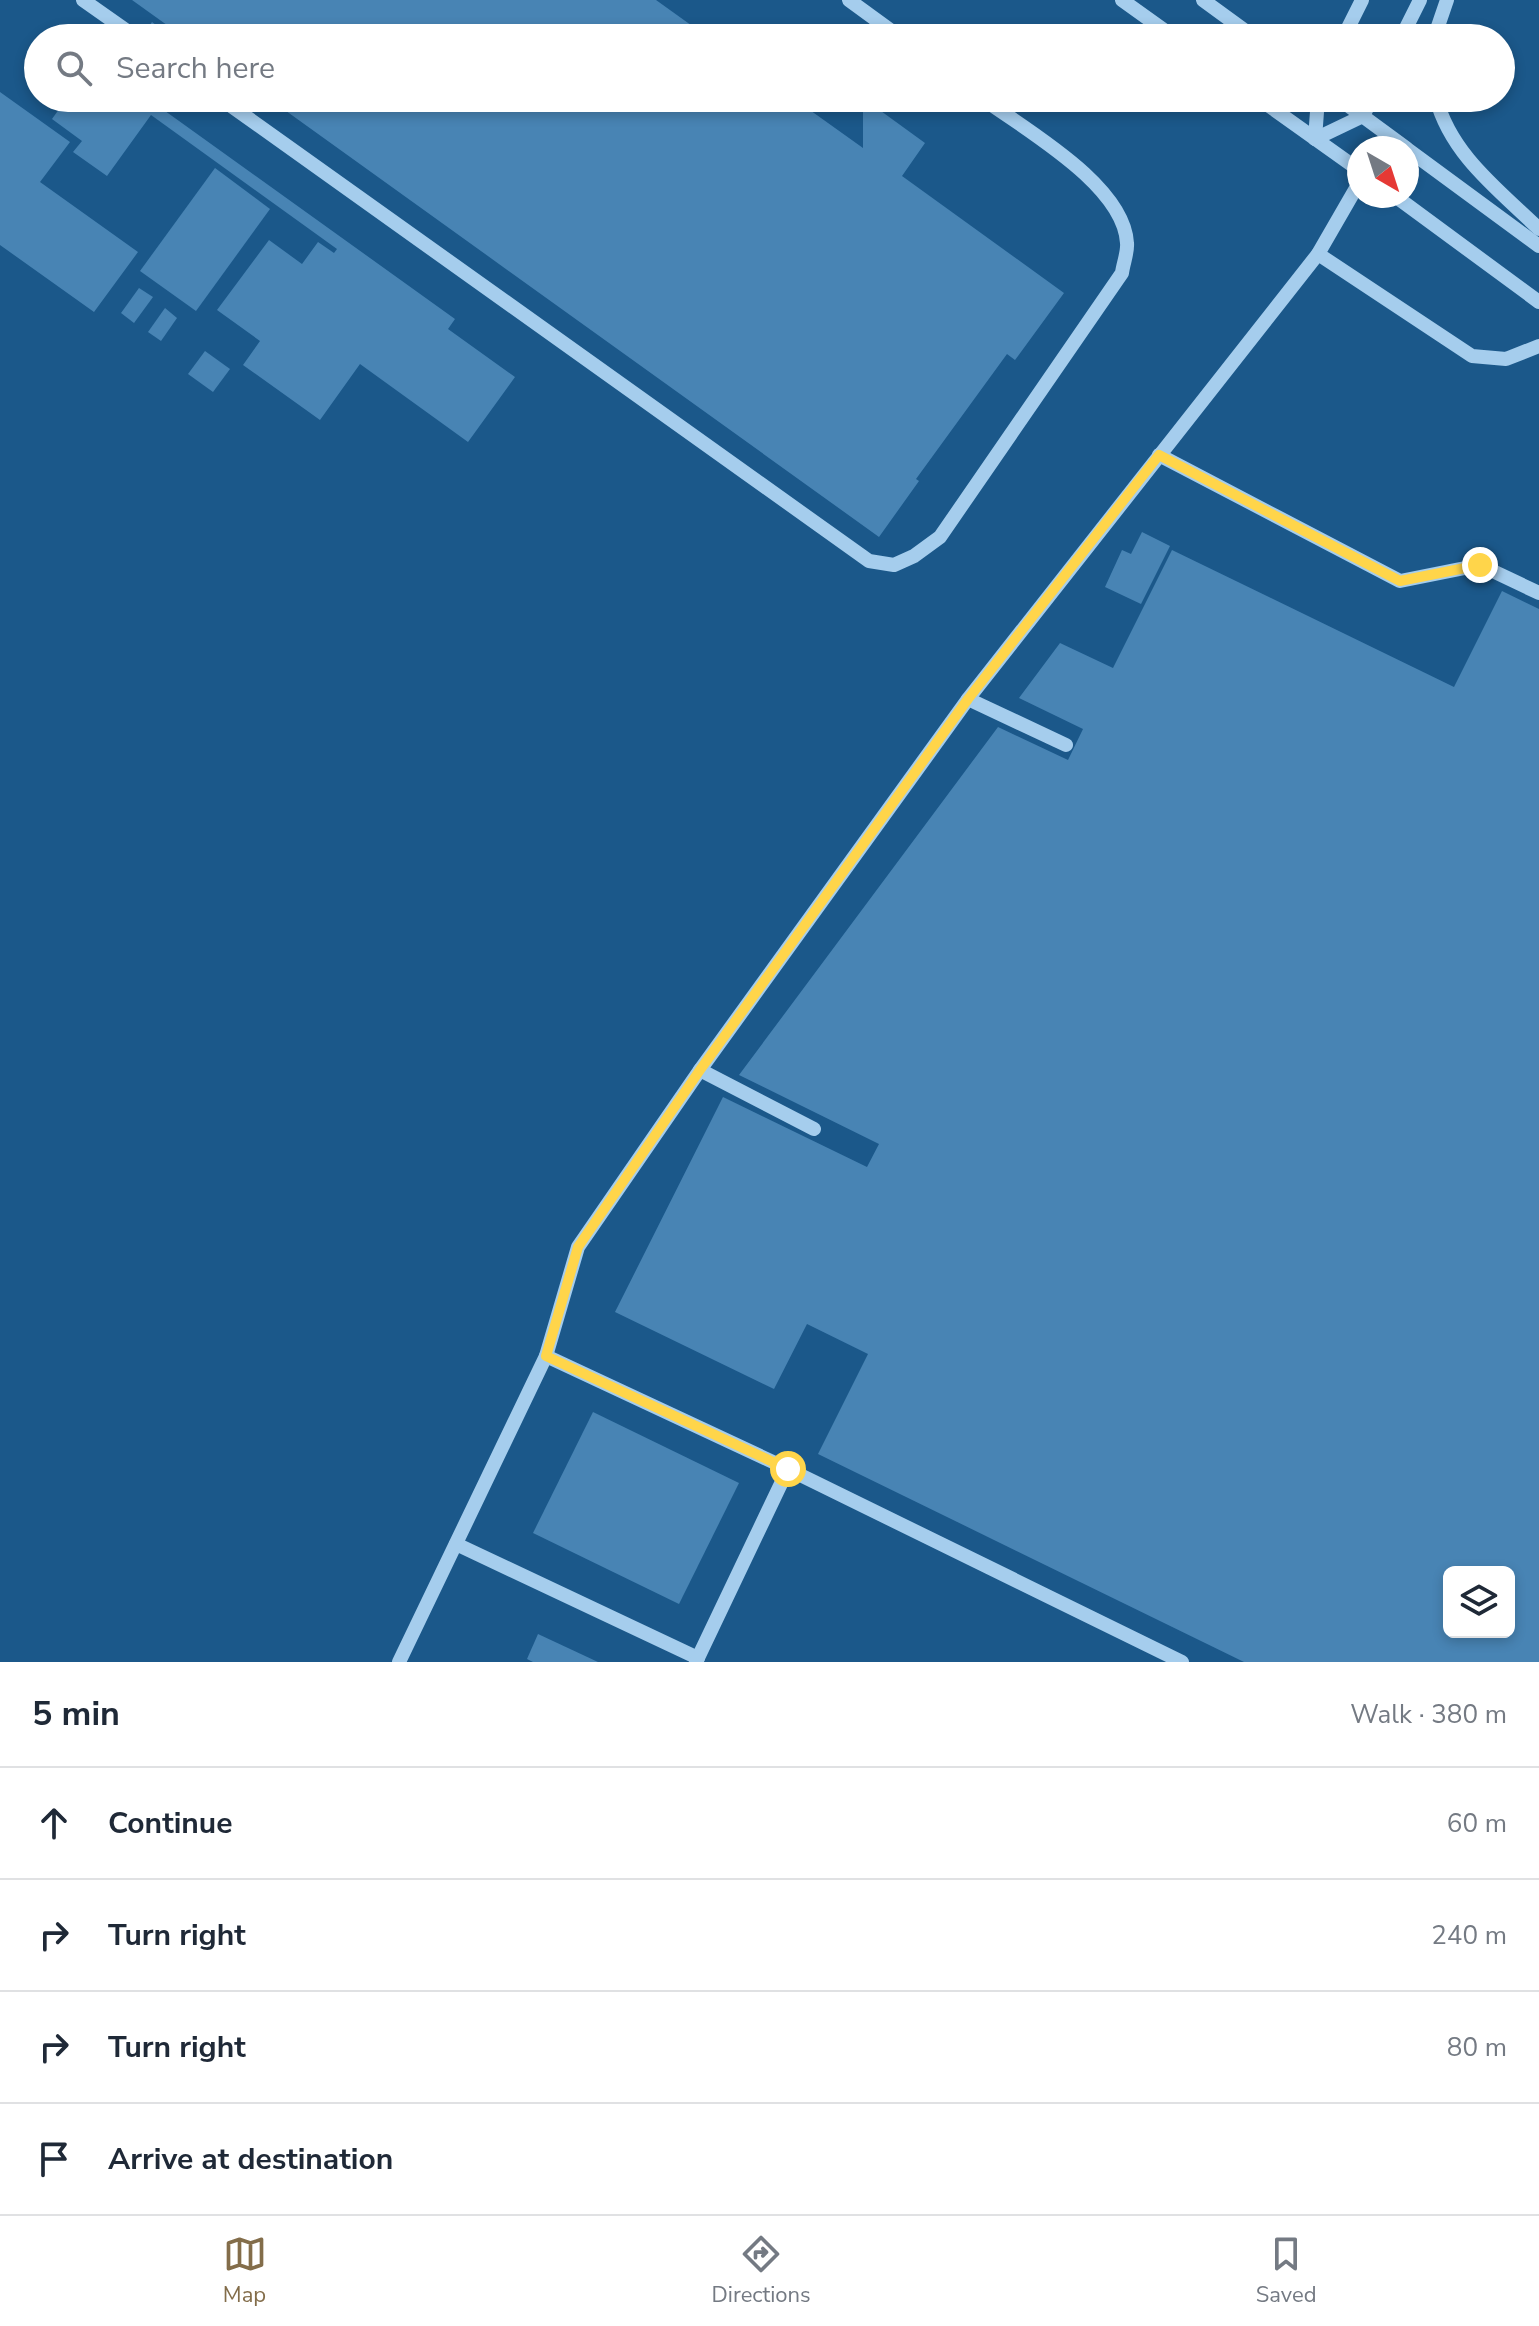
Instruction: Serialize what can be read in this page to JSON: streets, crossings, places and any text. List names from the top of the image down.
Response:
{
  "north": "bottom right",
  "page": {
    "search": "Search here",
    "heading": ["5 min", "Walk · 380 m"],
    "list": [
      ["Continue", "60 m"],
      ["Turn right", "240 m"],
      ["Turn right", "80 m"],
      "Arrive at destination"
    ],
    "nav": ["Map", "Directions", "Saved"]
  }
}
